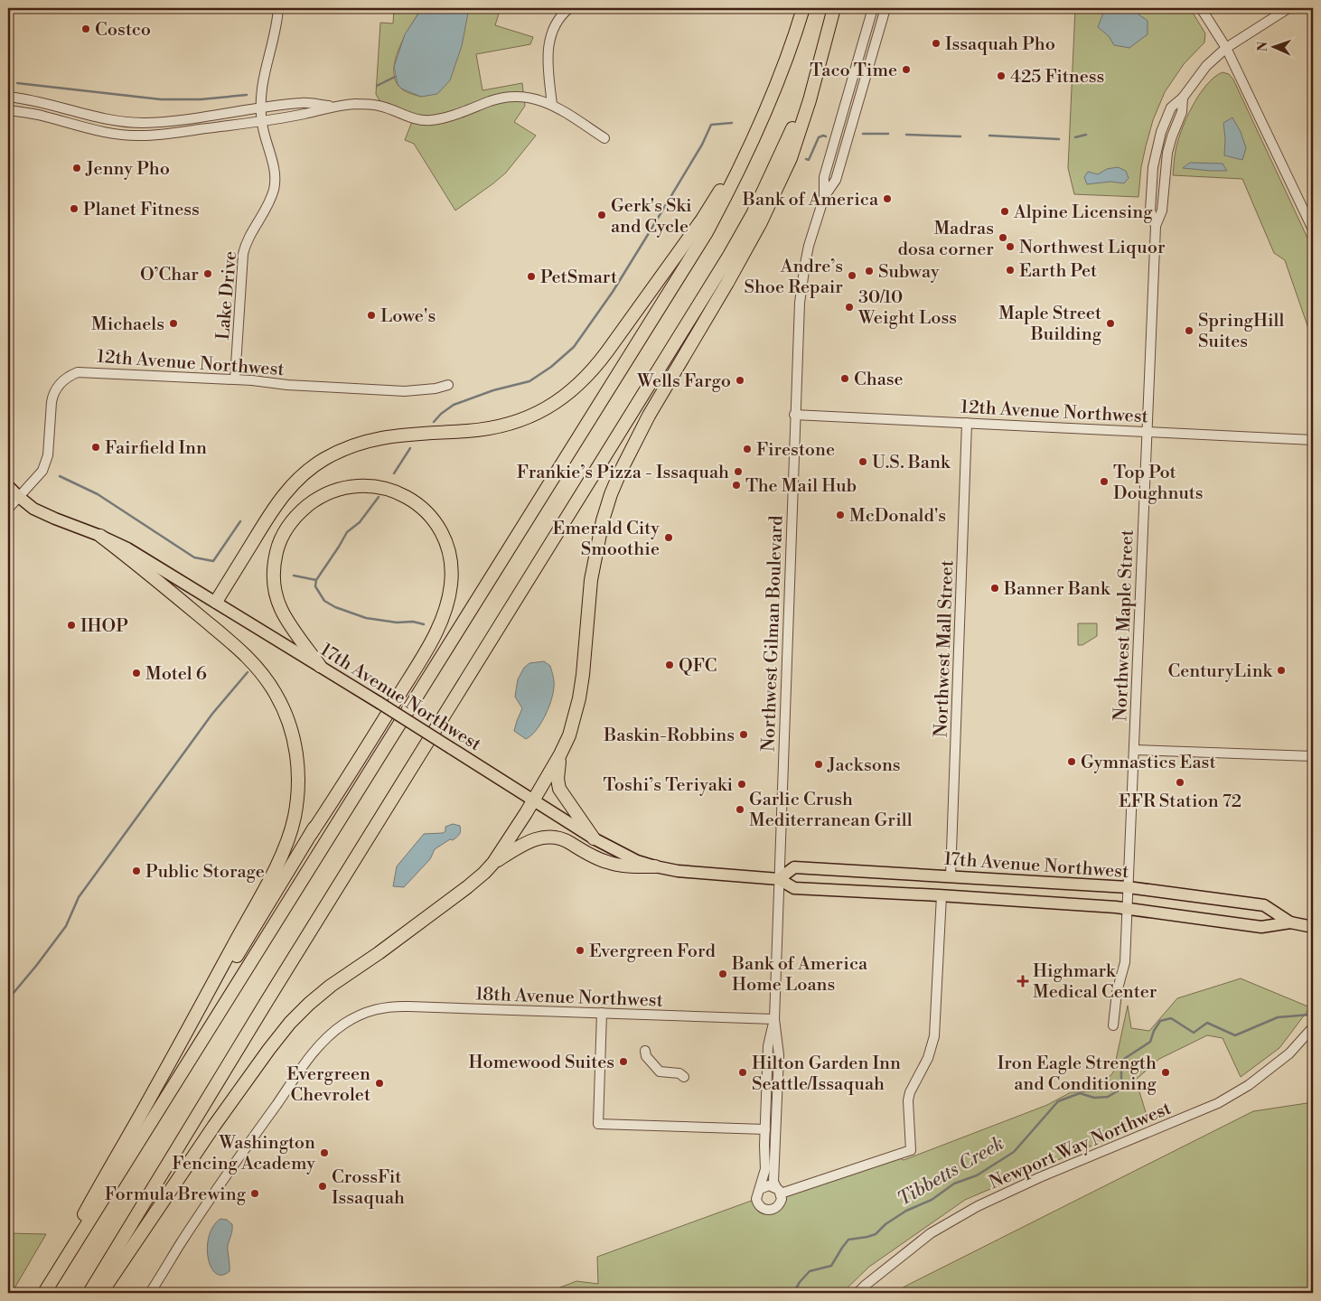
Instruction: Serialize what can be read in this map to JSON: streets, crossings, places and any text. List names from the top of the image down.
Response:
{
  "streets": {
    "main road": ["17th Avenue Northwest"],
    "street": [
      "Lake Drive",
      "12th Avenue Northwest",
      "Northwest Maple Street",
      "Northwest Gilman Boulevard",
      "Northwest Mall Street",
      "18th Avenue Northwest",
      "Newport Way Northwest"
    ]
  },
  "crossings": [
    ["Lake Drive", "12th Avenue Northwest"],
    ["12th Avenue Northwest", "Northwest Maple Street"],
    ["12th Avenue Northwest", "Northwest Gilman Boulevard"],
    ["12th Avenue Northwest", "Northwest Mall Street"],
    ["12th Avenue Northwest", "17th Avenue Northwest"],
    ["Northwest Maple Street", "17th Avenue Northwest"],
    ["Northwest Gilman Boulevard", "17th Avenue Northwest"],
    ["Northwest Gilman Boulevard", "18th Avenue Northwest"],
    ["Northwest Mall Street", "17th Avenue Northwest"]
  ],
  "water": ["Tibbetts Creek"],
  "places": {
    "other": [
      "Costco",
      "Issaquah Pho",
      "Taco Time",
      "425 Fitness",
      "Jenny Pho",
      "Bank of America",
      "Planet Fitness",
      "Alpine Licensing",
      "Gerk's Ski and Cycle",
      "Madras dosa corner",
      "Northwest Liquor",
      "Earth Pet",
      "Subway",
      "O’Char",
      "Andre’s Shoe Repair",
      "PetSmart",
      "30/10 Weight Loss",
      "Lowe's",
      "Michaels",
      "Maple Street Building",
      "SpringHill Suites",
      "Chase",
      "Wells Fargo",
      "Fairfield Inn",
      "Firestone",
      "U.S. Bank",
      "Frankie’s Pizza - Issaquah",
      "Top Pot Doughnuts",
      "The Mail Hub",
      "McDonald's",
      "Emerald City Smoothie",
      "Banner Bank",
      "IHOP",
      "QFC",
      "CenturyLink",
      "Motel 6",
      "Baskin-Robbins",
      "Gymnastics East",
      "Jacksons",
      "EFR Station 72",
      "Toshi’s Teriyaki",
      "Garlic Crush Mediterranean Grill",
      "Public Storage",
      "Evergreen Ford",
      "Bank of America Home Loans",
      "Homewood Suites",
      "Hilton Garden Inn Seattle/Issaquah",
      "Iron Eagle Strength and Conditioning",
      "Evergreen Chevrolet",
      "Washington Fencing Academy",
      "CrossFit Issaquah",
      "Formula Brewing"
    ],
    "health": ["Highmark Medical Center"]
  },
  "north": "left"
}
